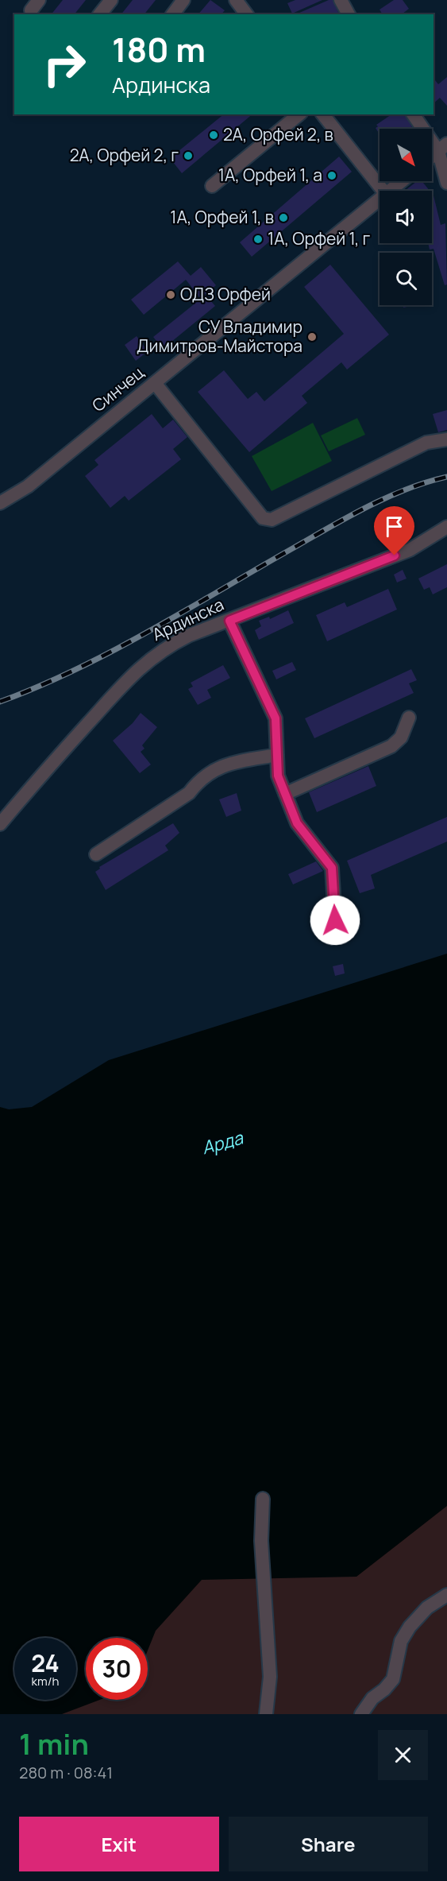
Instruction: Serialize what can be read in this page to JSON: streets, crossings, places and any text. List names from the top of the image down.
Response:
{
  "streets": {
    "street": ["Синчец", "Ардинска"]
  },
  "water": ["Арда"],
  "places": [
    "2А, Орфей 2, в",
    "2А, Орфей 2, г",
    "1А, Орфей 1, а",
    "1А, Орфей 1, в",
    "1А, Орфей 1, г",
    "ОДЗ Орфей",
    "СУ Владимир Димитров-Майстора"
  ],
  "north": "bottom right",
  "page": {
    "turn": ["180 m", "Ардинска"],
    "speed": "24 km/h",
    "limit": "30",
    "heading": ["1 min", "280 m · 08:41"],
    "buttons": ["Exit", "Share"]
  }
}
